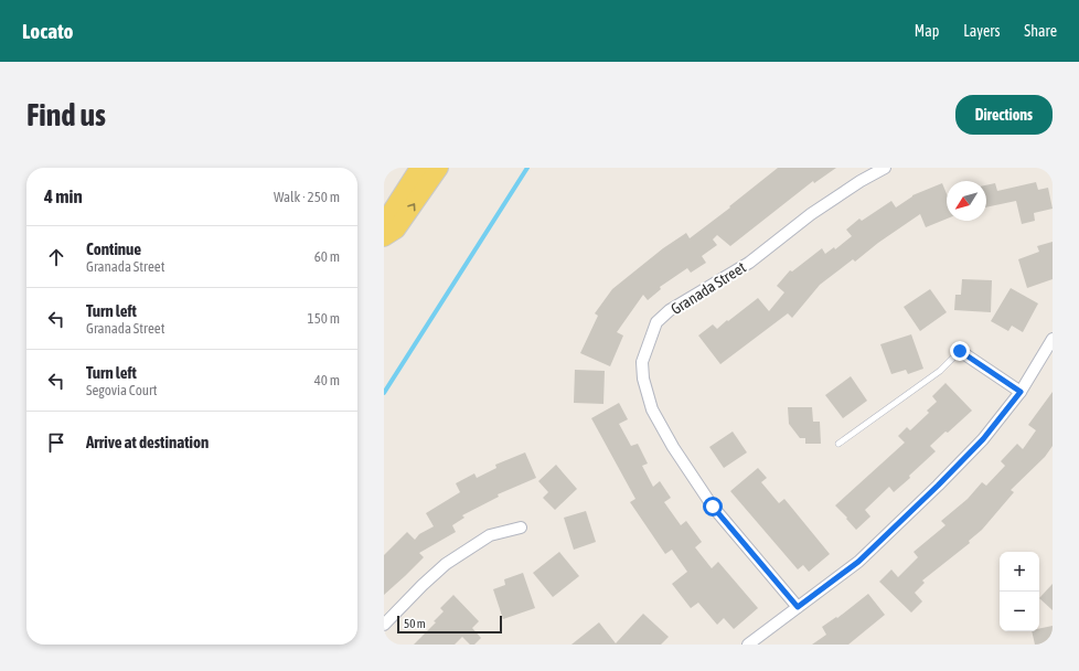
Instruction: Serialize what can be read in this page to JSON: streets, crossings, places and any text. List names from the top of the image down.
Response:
{
  "streets": {
    "street": ["Granada Street"]
  },
  "scale_bar": "50 m",
  "north": "bottom left",
  "page": {
    "header": "Locato",
    "nav": ["Map", "Layers", "Share"],
    "buttons": "Directions",
    "title": "Find us",
    "heading": ["4 min", "Walk · 250 m"],
    "list": [
      ["Continue", "Granada Street", "60 m"],
      ["Turn left", "Granada Street", "150 m"],
      ["Turn left", "Segovia Court", "40 m"],
      "Arrive at destination"
    ],
    "map_buttons": ["+", "−"],
    "scale": "50 m"
  }
}
